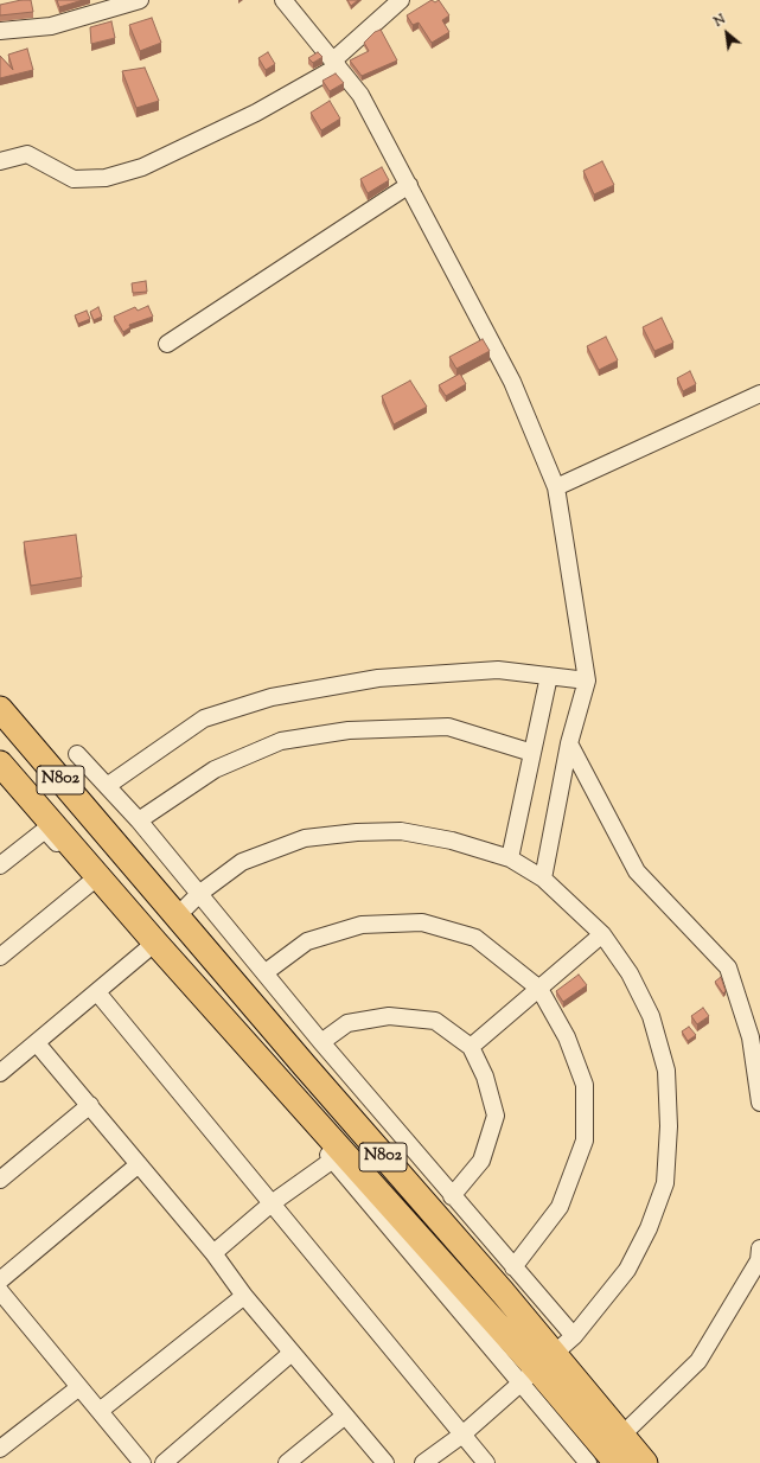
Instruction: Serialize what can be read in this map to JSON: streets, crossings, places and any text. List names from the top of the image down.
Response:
{
  "streets": {
    "highway": ["N802"]
  },
  "north": "top left"
}
